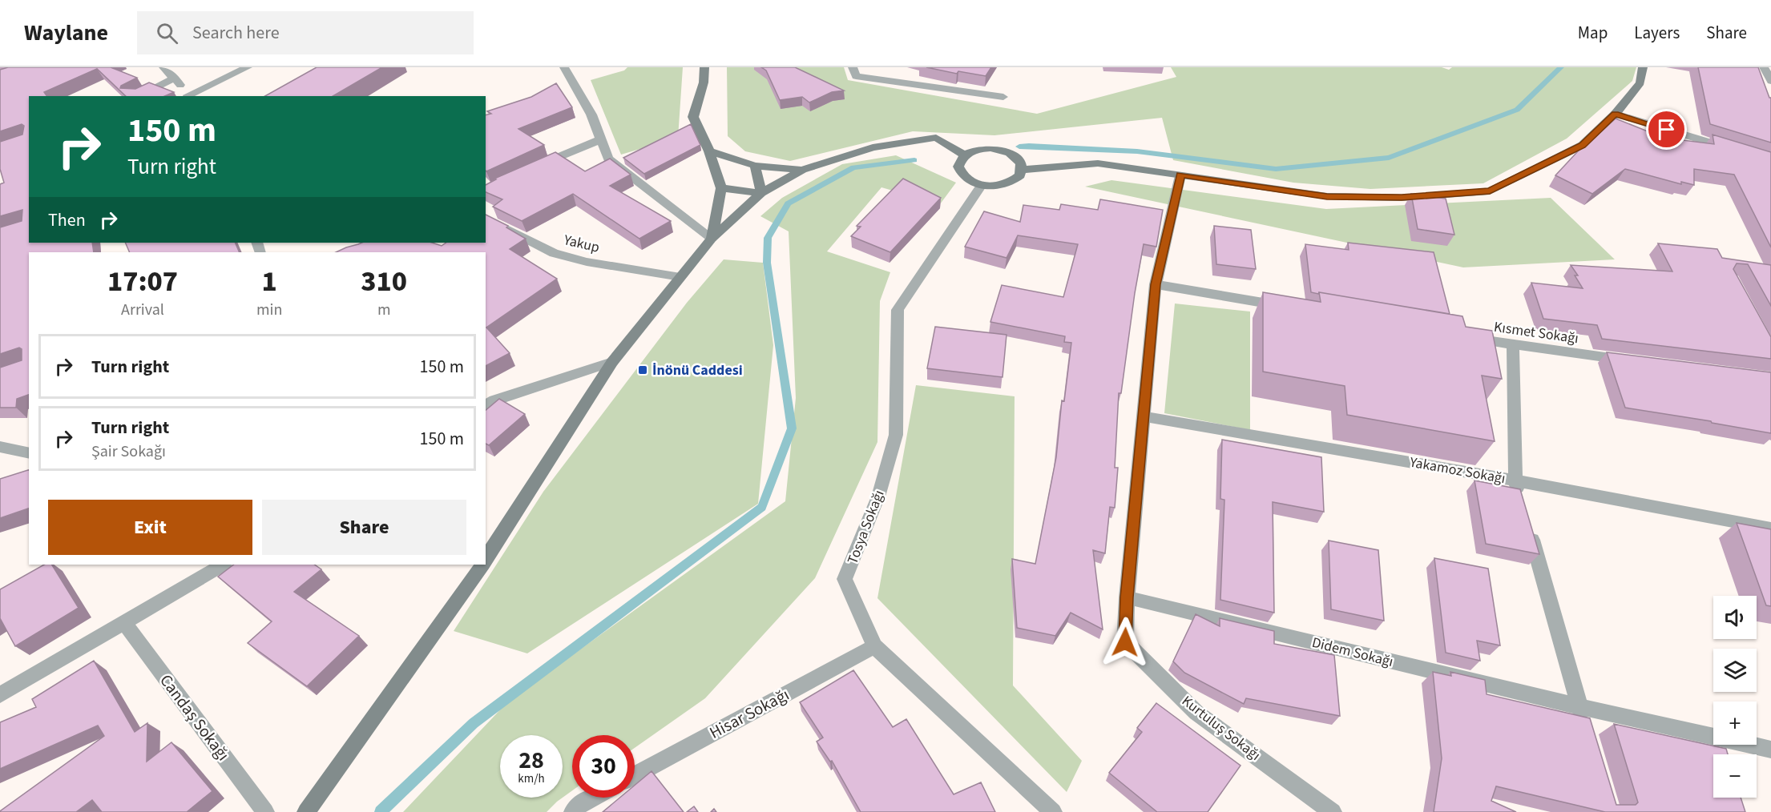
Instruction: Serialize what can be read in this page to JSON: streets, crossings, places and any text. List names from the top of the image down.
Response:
{
  "streets": {
    "street": [
      "Yakup",
      "Kısmet Sokağı",
      "Yakamoz Sokağı",
      "Tosya Sokağı",
      "Didem Sokağı",
      "Hisar Sokağı",
      "Candaş Sokağı",
      "Kurtuluş Sokağı"
    ]
  },
  "crossings": [
    ["Yakamoz Sokağı", "Kurtuluş Sokağı"],
    ["Tosya Sokağı", "Hisar Sokağı"],
    ["Didem Sokağı", "Kurtuluş Sokağı"]
  ],
  "places": {
    "transit": ["İnönü Caddesi"]
  },
  "page": {
    "header": "Waylane",
    "search": "Search here",
    "nav": ["Map", "Layers", "Share"],
    "turn": ["150 m", "Turn right"],
    "then": "Then",
    "eta": [
      "17:07",
      "Arrival",
      "1",
      "min",
      "310",
      "m"
    ],
    "list": [
      {
        "name": "Turn right",
        "value": "150 m"
      },
      {
        "name": "Turn right",
        "note": "Şair Sokağı",
        "value": "150 m"
      }
    ],
    "buttons": ["Exit", "Share"],
    "map_buttons": ["+", "−"],
    "speed": "28 km/h",
    "limit": "30"
  }
}
